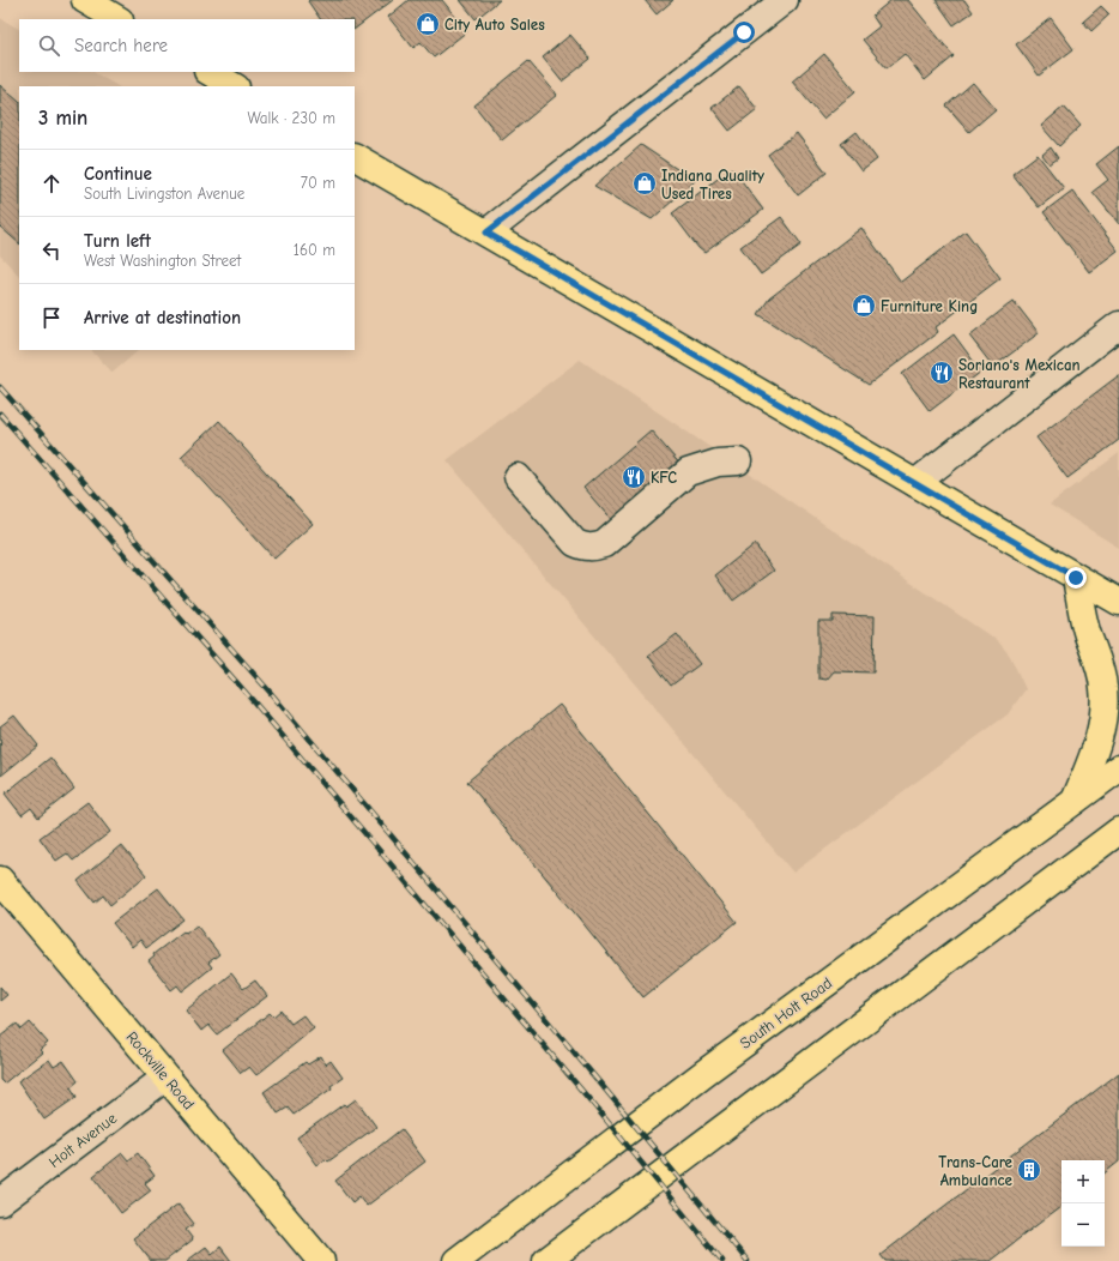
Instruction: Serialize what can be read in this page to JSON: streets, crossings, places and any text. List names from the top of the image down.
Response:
{
  "streets": {
    "main road": ["South Holt Road", "Rockville Road"],
    "street": ["Holt Avenue"]
  },
  "crossings": [
    ["Rockville Road", "Holt Avenue"]
  ],
  "places": {
    "shop": ["City Auto Sales", "Indiana Quality Used Tires", "Furniture King"],
    "restaurant": ["Soriano's Mexican Restaurant", "KFC"],
    "building": ["Trans-Care Ambulance"]
  },
  "page": {
    "search": "Search here",
    "heading": ["3 min", "Walk · 230 m"],
    "list": [
      ["Continue", "South Livingston Avenue", "70 m"],
      ["Turn left", "West Washington Street", "160 m"],
      "Arrive at destination"
    ],
    "map_buttons": ["+", "−"]
  }
}
